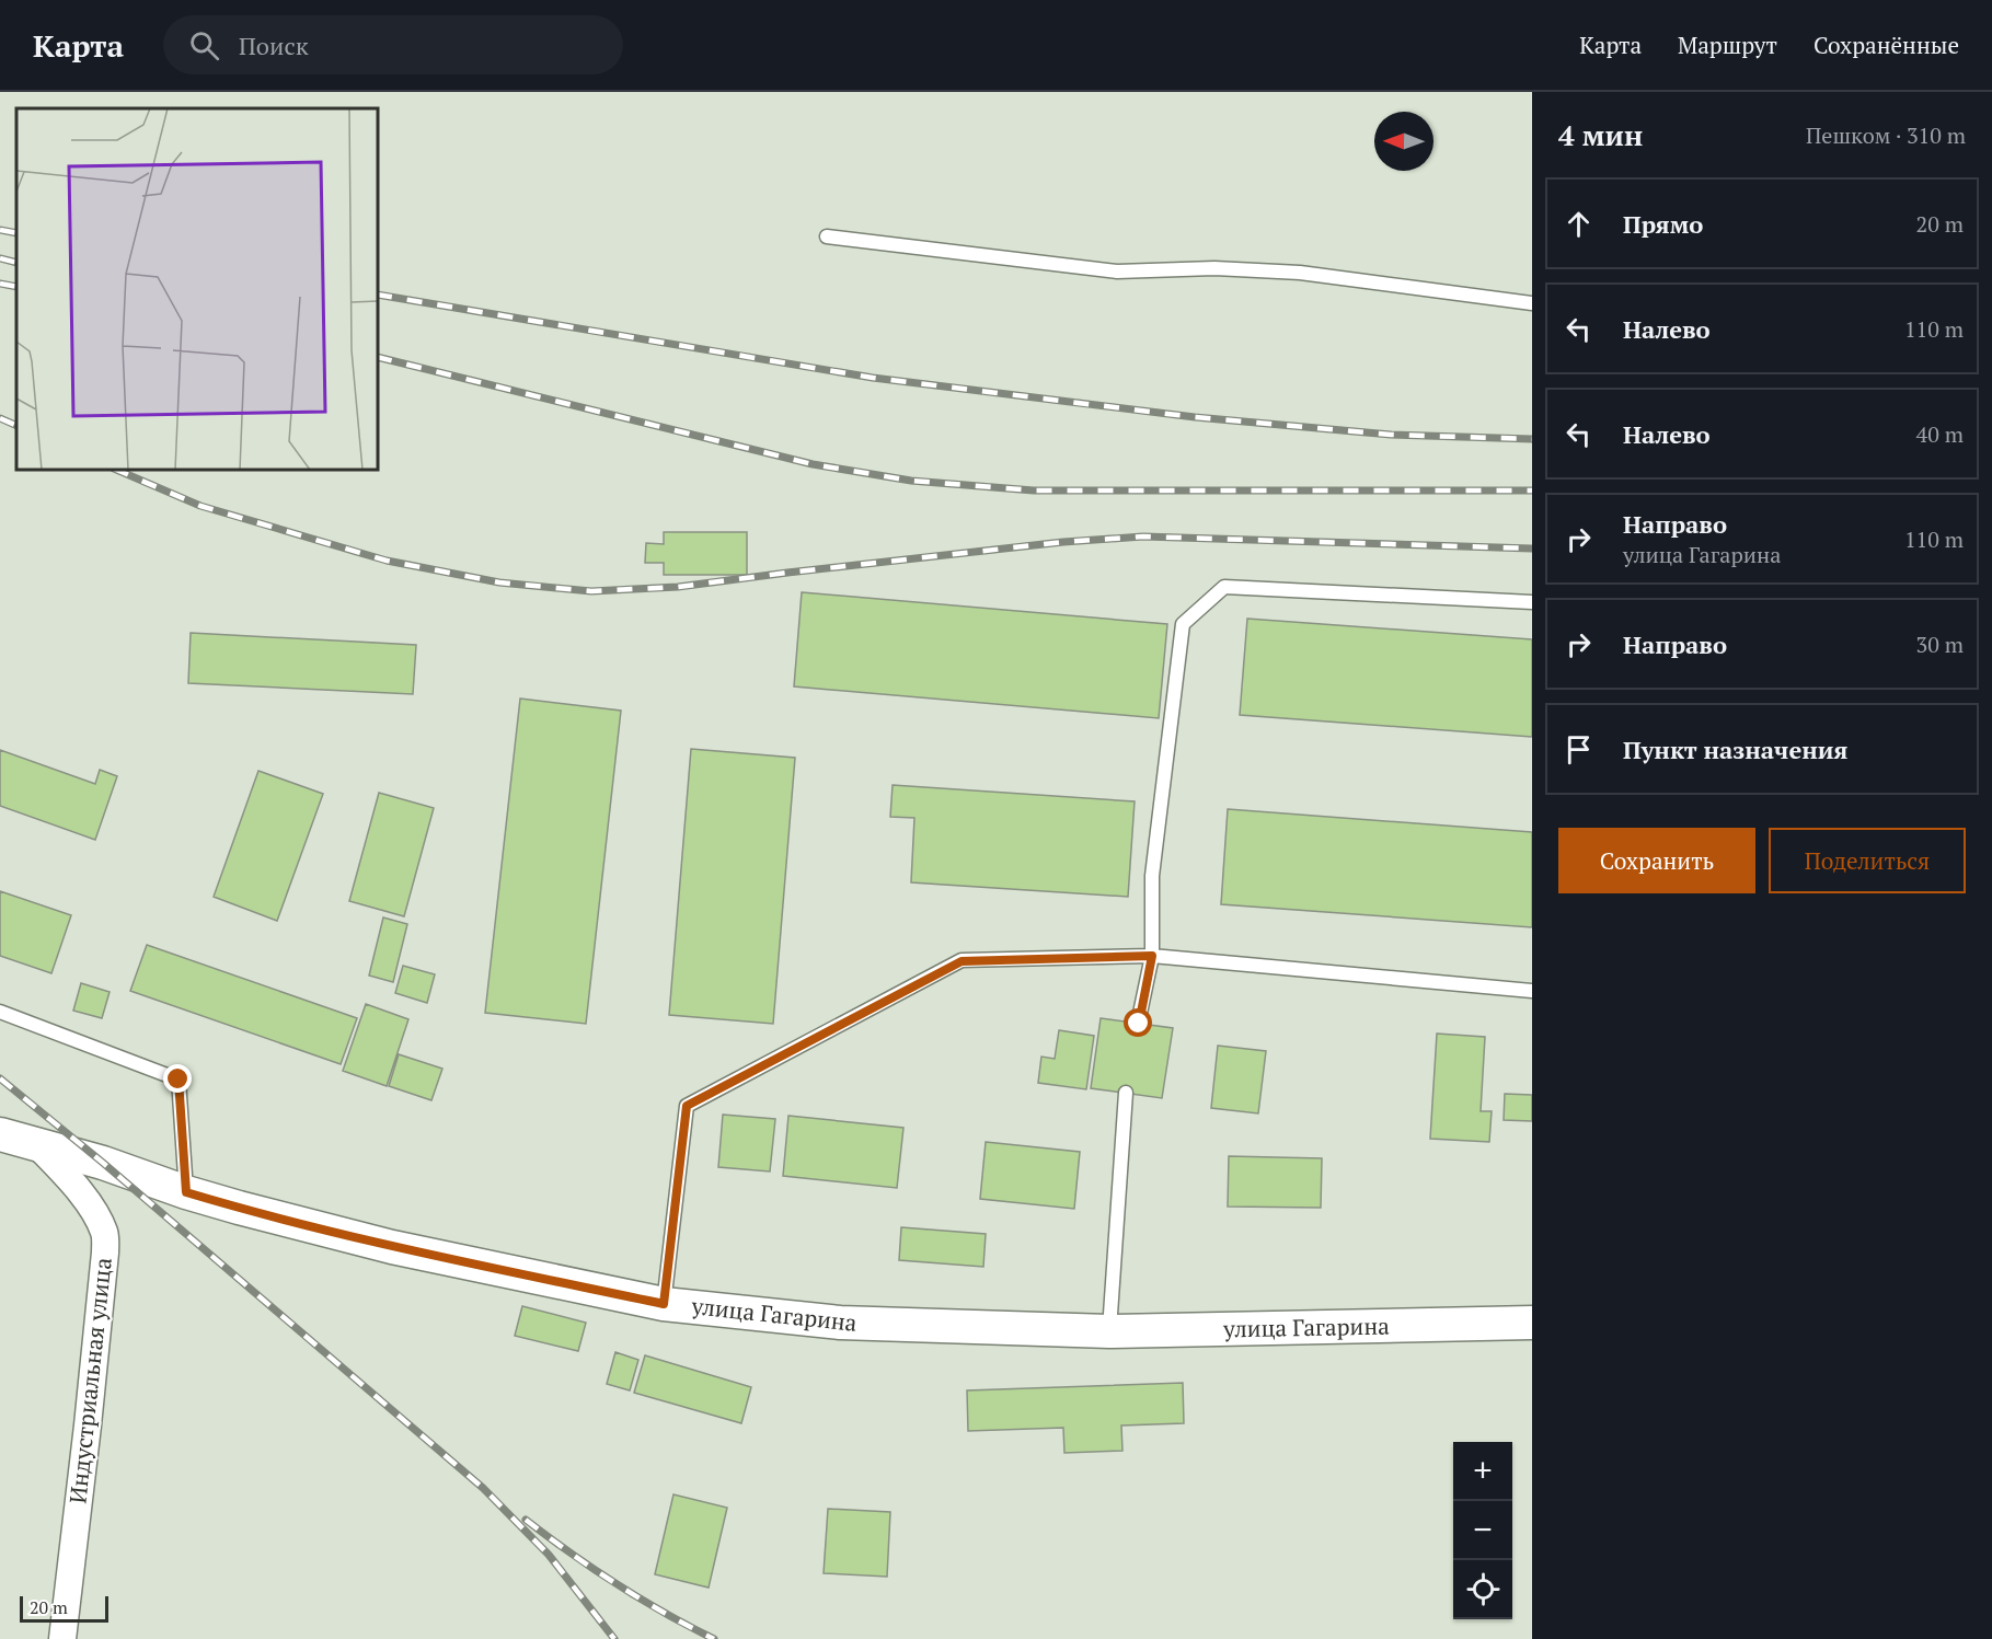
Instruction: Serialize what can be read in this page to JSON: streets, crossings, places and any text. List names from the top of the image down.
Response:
{
  "streets": {
    "street": ["улица Гагарина", "Индустриальная улица"]
  },
  "crossings": [
    ["улица Гагарина", "Индустриальная улица"]
  ],
  "scale_bar": "20 m",
  "north": "left",
  "page": {
    "header": "Карта",
    "search": "Поиск",
    "nav": ["Карта", "Маршрут", "Сохранённые"],
    "heading": ["4 мин", "Пешком · 310 m"],
    "list": [
      ["Прямо", "20 m"],
      ["Налево", "110 m"],
      ["Налево", "40 m"],
      ["Направо", "улица Гагарина", "110 m"],
      ["Направо", "30 m"],
      "Пункт назначения"
    ],
    "buttons": ["Сохранить", "Поделиться"],
    "map_buttons": ["+", "−"],
    "scale": "20 m"
  }
}
